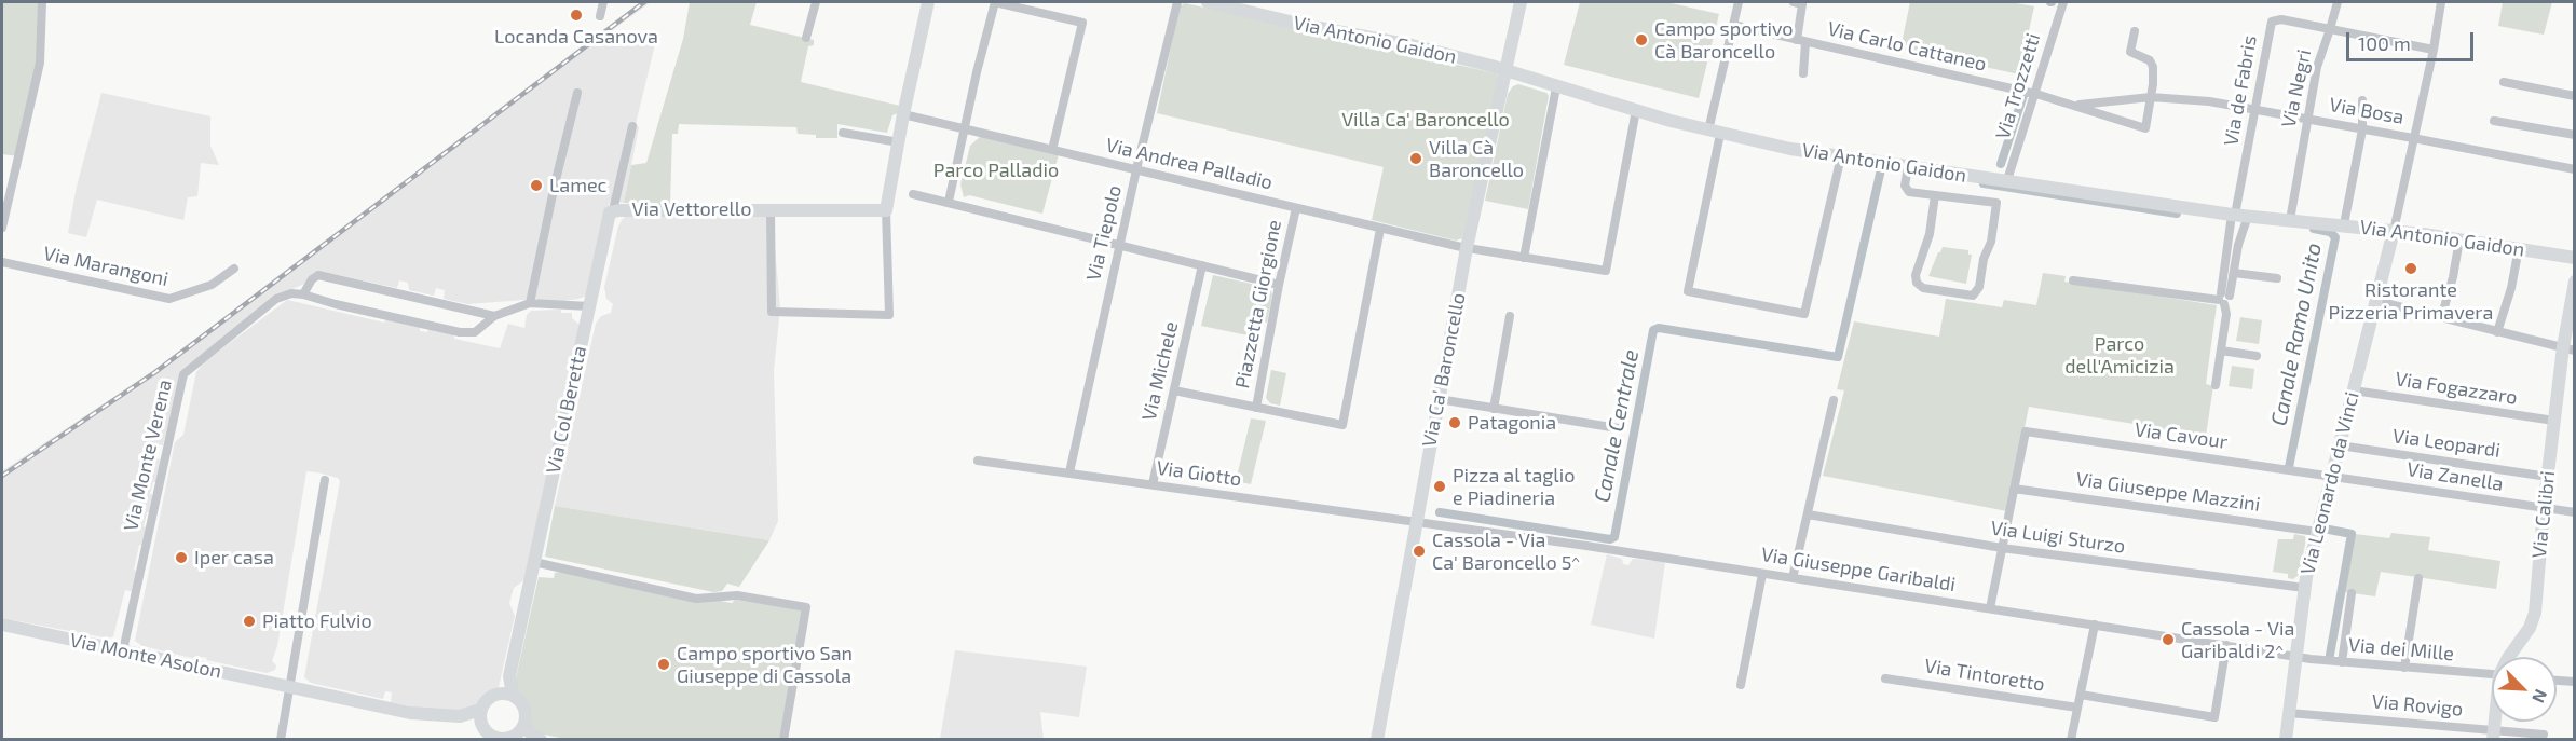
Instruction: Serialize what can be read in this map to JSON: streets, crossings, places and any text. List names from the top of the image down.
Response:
{
  "streets": {
    "street": [
      "Via Antonio Gaidon",
      "Via Carlo Cattaneo",
      "Via Trozzetti",
      "Via Negri",
      "Via de Fabris",
      "Via Bosa",
      "Via Andrea Palladio",
      "Via Vettorello",
      "Via Tiepolo",
      "Via Marangoni",
      "Piazzetta Giorgione",
      "Via Ca' Baroncello",
      "Via Michele",
      "Via Fogazzaro",
      "Via Col Beretta",
      "Via Cavour",
      "Via Leopardi",
      "Via Monte Verena",
      "Via Giotto",
      "Via Zanella",
      "Via Leonardo da Vinci",
      "Via Giuseppe Mazzini",
      "Via Calibri",
      "Via Luigi Sturzo",
      "Via Giuseppe Garibaldi",
      "Via dei Mille",
      "Via Monte Asolon",
      "Via Tintoretto",
      "Via Rovigo"
    ]
  },
  "crossings": [
    ["Via Antonio Gaidon", "Via Trozzetti"],
    ["Via Antonio Gaidon", "Via Negri"],
    ["Via Antonio Gaidon", "Via de Fabris"],
    ["Via Antonio Gaidon", "Via Andrea Palladio"],
    ["Via Antonio Gaidon", "Via Ca' Baroncello"],
    ["Via Antonio Gaidon", "Via Leonardo da Vinci"],
    ["Via Carlo Cattaneo", "Via Trozzetti"],
    ["Via Carlo Cattaneo", "Via Bosa"],
    ["Via Trozzetti", "Via Bosa"],
    ["Via Negri", "Via de Fabris"],
    ["Via Negri", "Via Bosa"],
    ["Via de Fabris", "Via Bosa"],
    ["Via Andrea Palladio", "Via Vettorello"],
    ["Via Andrea Palladio", "Via Tiepolo"],
    ["Via Andrea Palladio", "Piazzetta Giorgione"],
    ["Via Andrea Palladio", "Via Ca' Baroncello"],
    ["Via Vettorello", "Via Col Beretta"],
    ["Via Tiepolo", "Via Giotto"],
    ["Via Ca' Baroncello", "Via Giotto"],
    ["Via Ca' Baroncello", "Via Giuseppe Garibaldi"],
    ["Via Michele", "Via Giotto"],
    ["Via Fogazzaro", "Via Leonardo da Vinci"],
    ["Via Fogazzaro", "Via Calibri"],
    ["Via Col Beretta", "Via Monte Asolon"],
    ["Via Cavour", "Via Zanella"],
    ["Via Cavour", "Via Leonardo da Vinci"],
    ["Via Cavour", "Via Giuseppe Mazzini"],
    ["Via Leopardi", "Via Leonardo da Vinci"],
    ["Via Leopardi", "Via Calibri"],
    ["Via Monte Verena", "Via Monte Asolon"],
    ["Via Giotto", "Via Giuseppe Garibaldi"],
    ["Via Zanella", "Via Leonardo da Vinci"],
    ["Via Zanella", "Via Calibri"],
    ["Via Leonardo da Vinci", "Via Giuseppe Mazzini"],
    ["Via Leonardo da Vinci", "Via Luigi Sturzo"],
    ["Via Leonardo da Vinci", "Via Giuseppe Garibaldi"],
    ["Via Leonardo da Vinci", "Via dei Mille"],
    ["Via Leonardo da Vinci", "Via Rovigo"],
    ["Via Giuseppe Garibaldi", "Via dei Mille"]
  ],
  "water": ["Canale Ramo Unito", "Canale Centrale"],
  "parks": ["Villa Ca' Baroncello", "Parco Palladio", "Parco dell'Amicizia"],
  "places": [
    "Locanda Casanova",
    "Campo sportivo Cà Baroncello",
    "Villa Cà Baroncello",
    "Lamec",
    "Ristorante Pizzeria Primavera",
    "Patagonia",
    "Pizza al taglio e Piadineria",
    "Cassola - Via Ca' Baroncello 5^",
    "Iper casa",
    "Piatto Fulvio",
    "Cassola - Via Garibaldi 2^",
    "Campo sportivo San Giuseppe di Cassola"
  ],
  "scale_bar": "100 m",
  "north": "bottom right"
}
